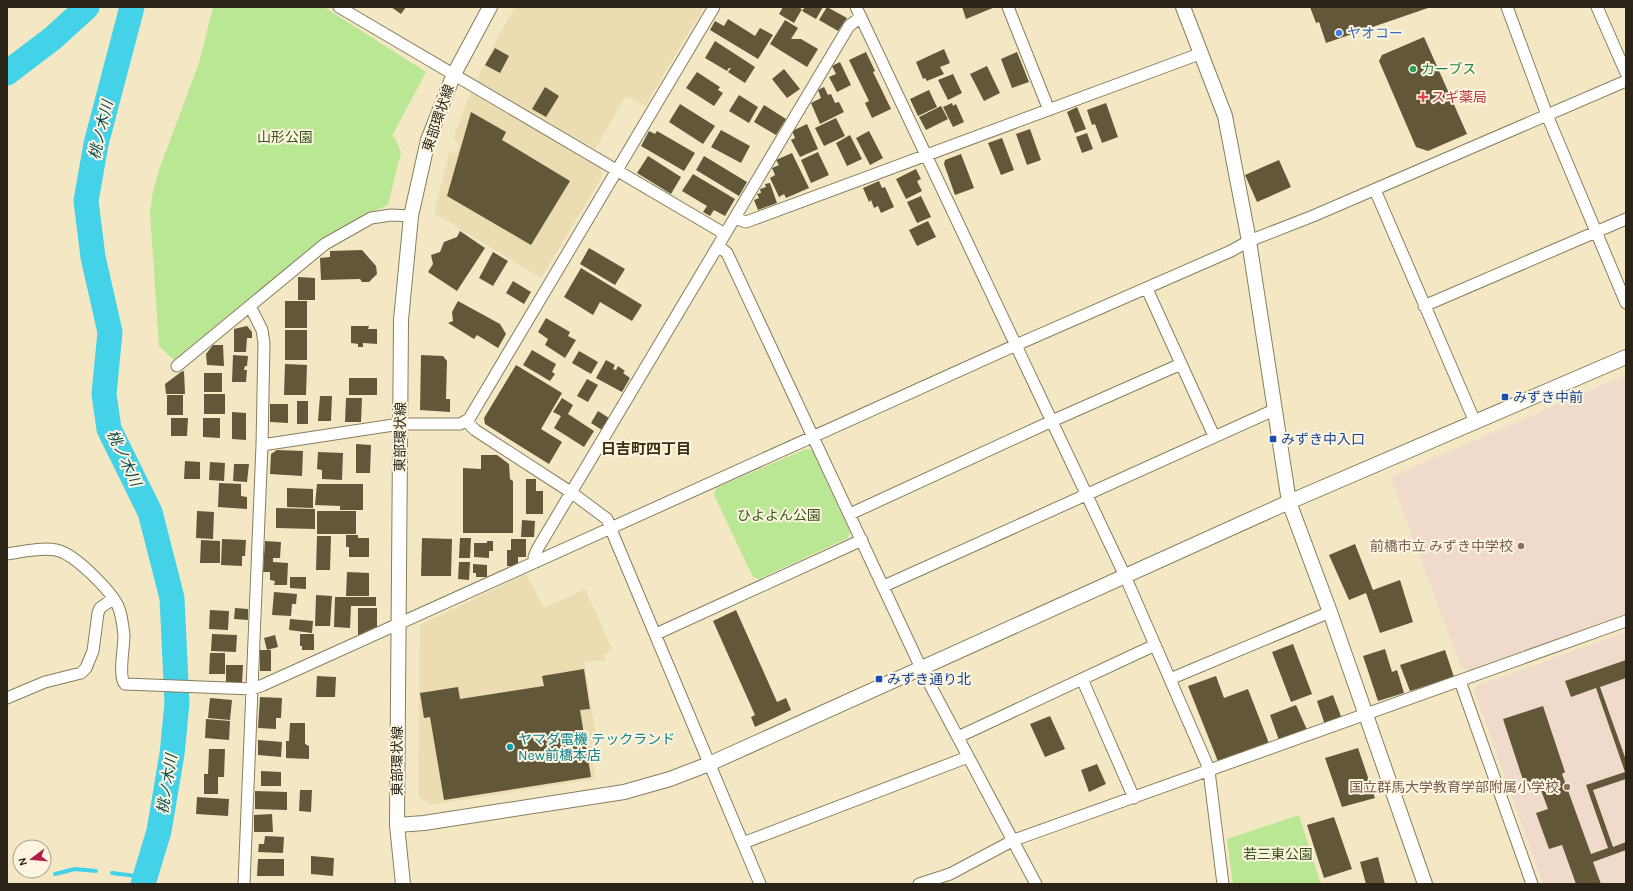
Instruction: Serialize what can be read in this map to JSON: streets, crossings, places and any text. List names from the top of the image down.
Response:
{
  "streets": {
    "street": ["東部環状線"]
  },
  "districts": ["日吉町四丁目"],
  "water": ["桃ノ木川"],
  "parks": ["山形公園", "ひよよん公園", "若三東公園"],
  "places": {
    "other": [
      "ヤオコー",
      "カーブス",
      "前橋市立 みずき中学校",
      "ヤマダ電機 テックランド New前橋本店",
      "国立群馬大学教育学部附属小学校"
    ],
    "health": ["スギ薬局"],
    "transit": ["みずき中前", "みずき中入口", "みずき通り北"]
  },
  "north": "left"
}
